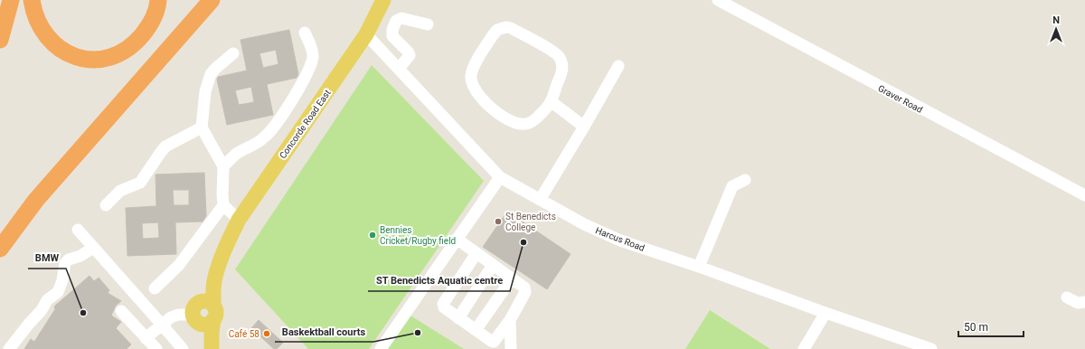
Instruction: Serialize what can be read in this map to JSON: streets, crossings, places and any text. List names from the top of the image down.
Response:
{
  "streets": {
    "main road": ["Concorde Road East"],
    "street": ["Graver Road", "Harcus Road"]
  },
  "crossings": [
    ["Concorde Road East", "Harcus Road"]
  ],
  "places": [
    "St Benedicts College",
    "Bennies Cricket/Rugby field",
    "ST Benedicts Aquatic centre",
    "BMW",
    "Baskektball courts",
    "Café 58"
  ],
  "scale_bar": "50 m",
  "north": "top"
}
